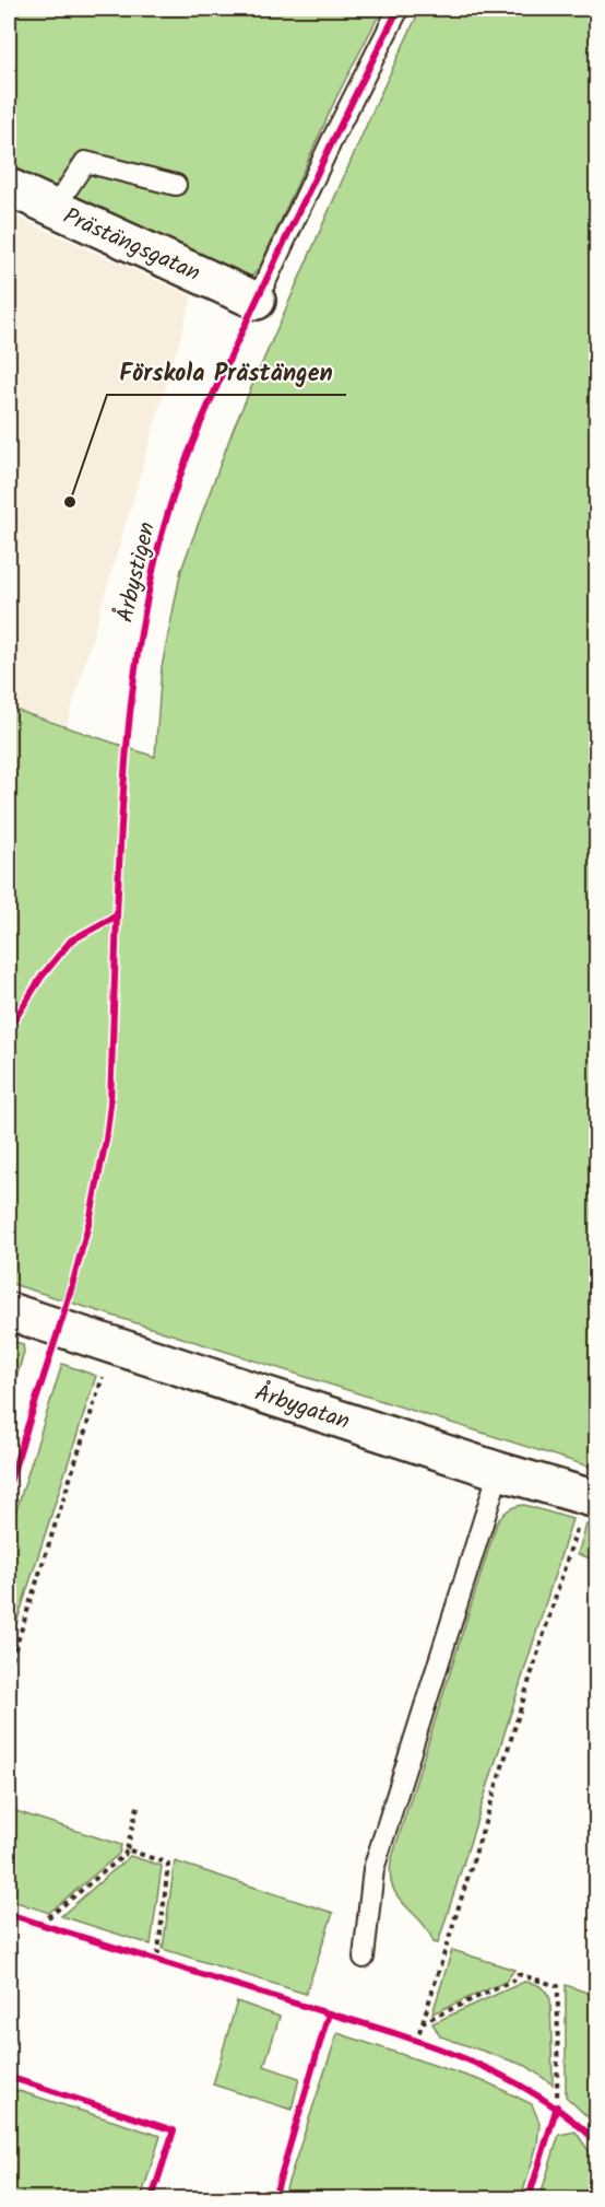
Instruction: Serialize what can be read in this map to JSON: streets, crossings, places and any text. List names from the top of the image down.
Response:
{
  "streets": {
    "street": ["Prästängsgatan", "Årbygatan"],
    "cycle path": ["Årbystigen"]
  },
  "places": ["Förskola Prästängen"]
}
